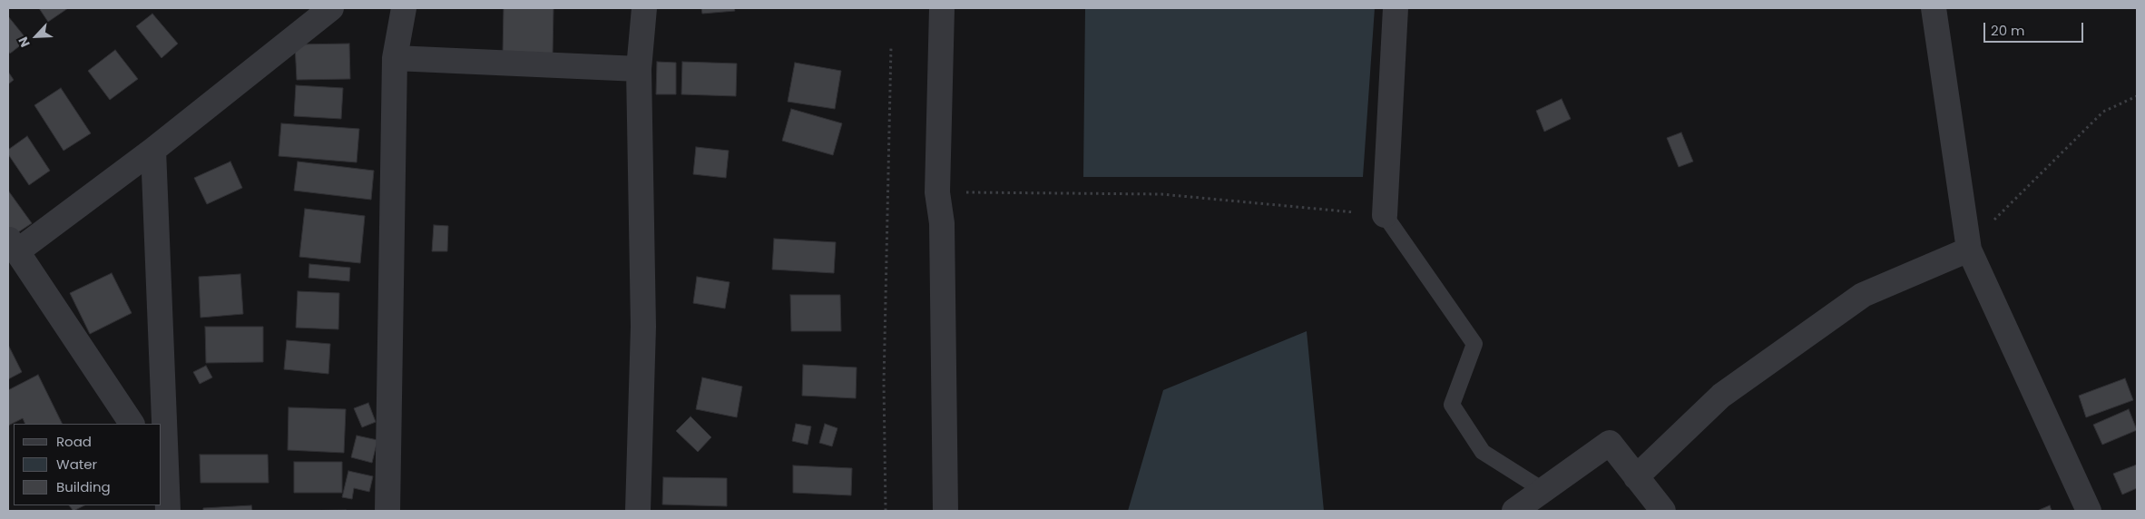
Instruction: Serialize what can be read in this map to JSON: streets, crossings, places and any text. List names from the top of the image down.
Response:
{
  "legend": ["Road", "Water", "Building"],
  "scale_bar": "20 m",
  "north": "bottom left"
}
